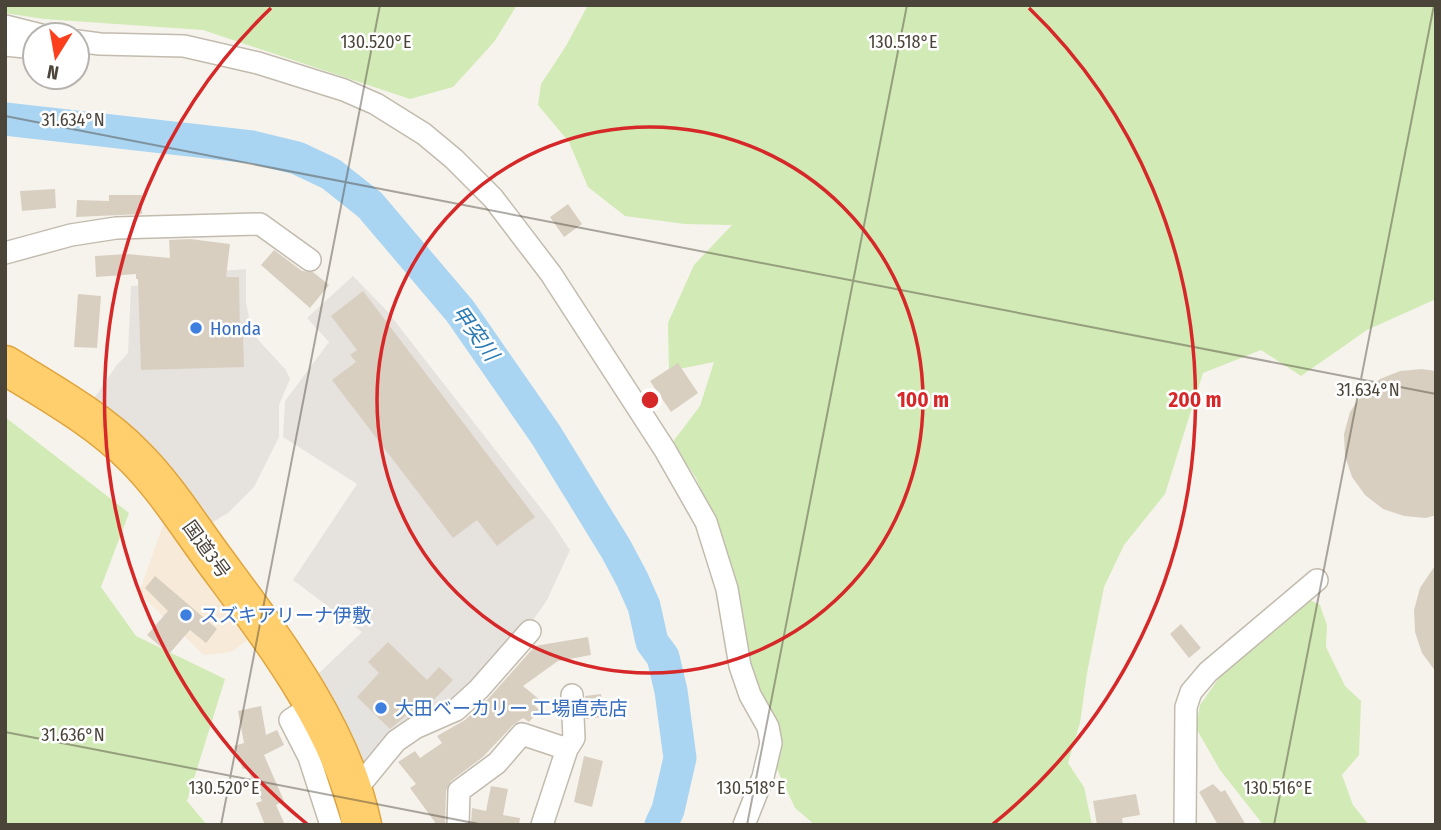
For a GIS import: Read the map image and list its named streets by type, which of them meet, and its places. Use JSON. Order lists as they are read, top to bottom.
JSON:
{
  "streets": {
    "highway": ["国道3号"]
  },
  "water": ["甲突川"],
  "places": ["Honda", "スズキアリーナ伊敷", "大田ベーカリー 工場直売店"],
  "north": "bottom",
  "coordinates": [
    "130.520°E",
    "130.518°E",
    "31.634°N",
    "31.636°N",
    "130.516°E"
  ],
  "rings": ["100 m", "200 m"]
}
